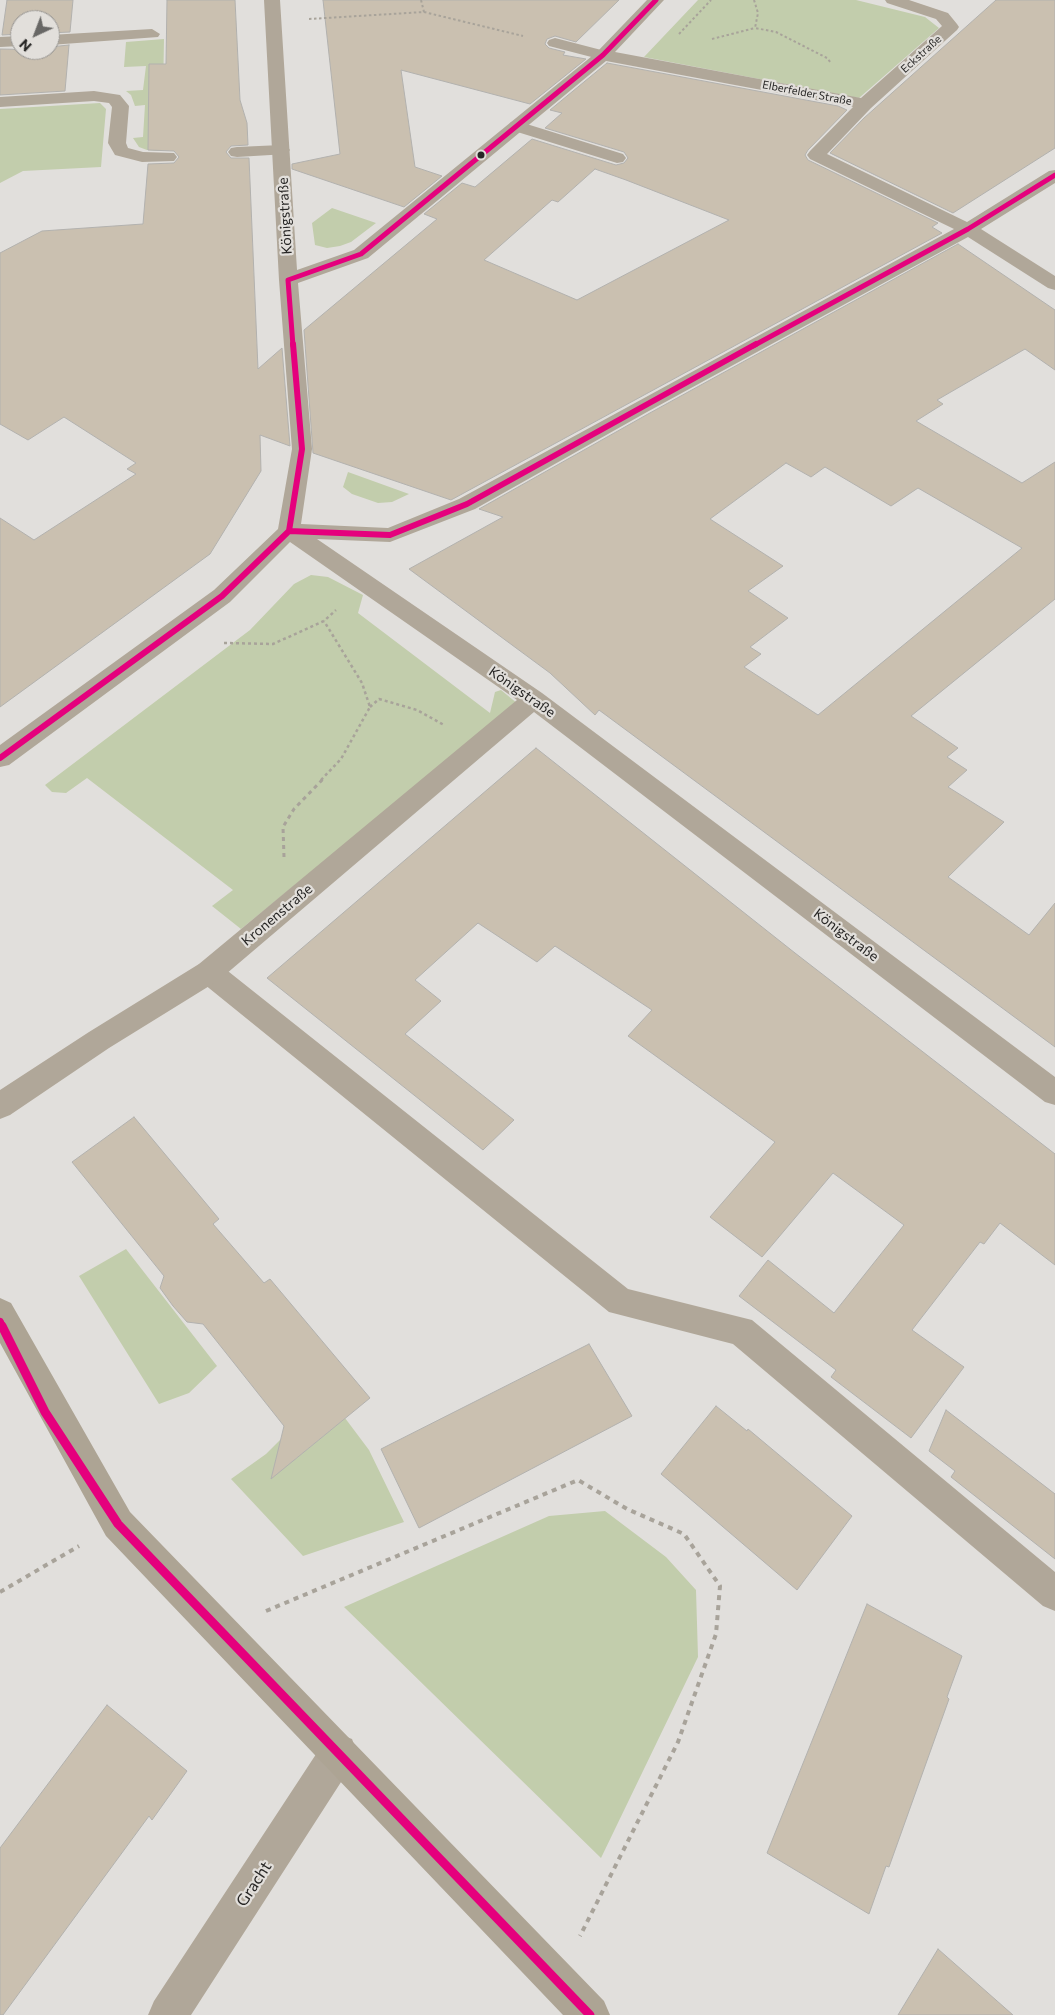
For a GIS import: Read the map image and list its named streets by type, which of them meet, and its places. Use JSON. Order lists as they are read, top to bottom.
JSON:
{
  "streets": {
    "street": [
      "Eckstraße",
      "Elberfelder Straße",
      "Königstraße",
      "Kronenstraße",
      "Gracht"
    ]
  },
  "crossings": [
    ["Eckstraße", "Elberfelder Straße"],
    ["Königstraße", "Kronenstraße"]
  ],
  "north": "bottom left"
}
